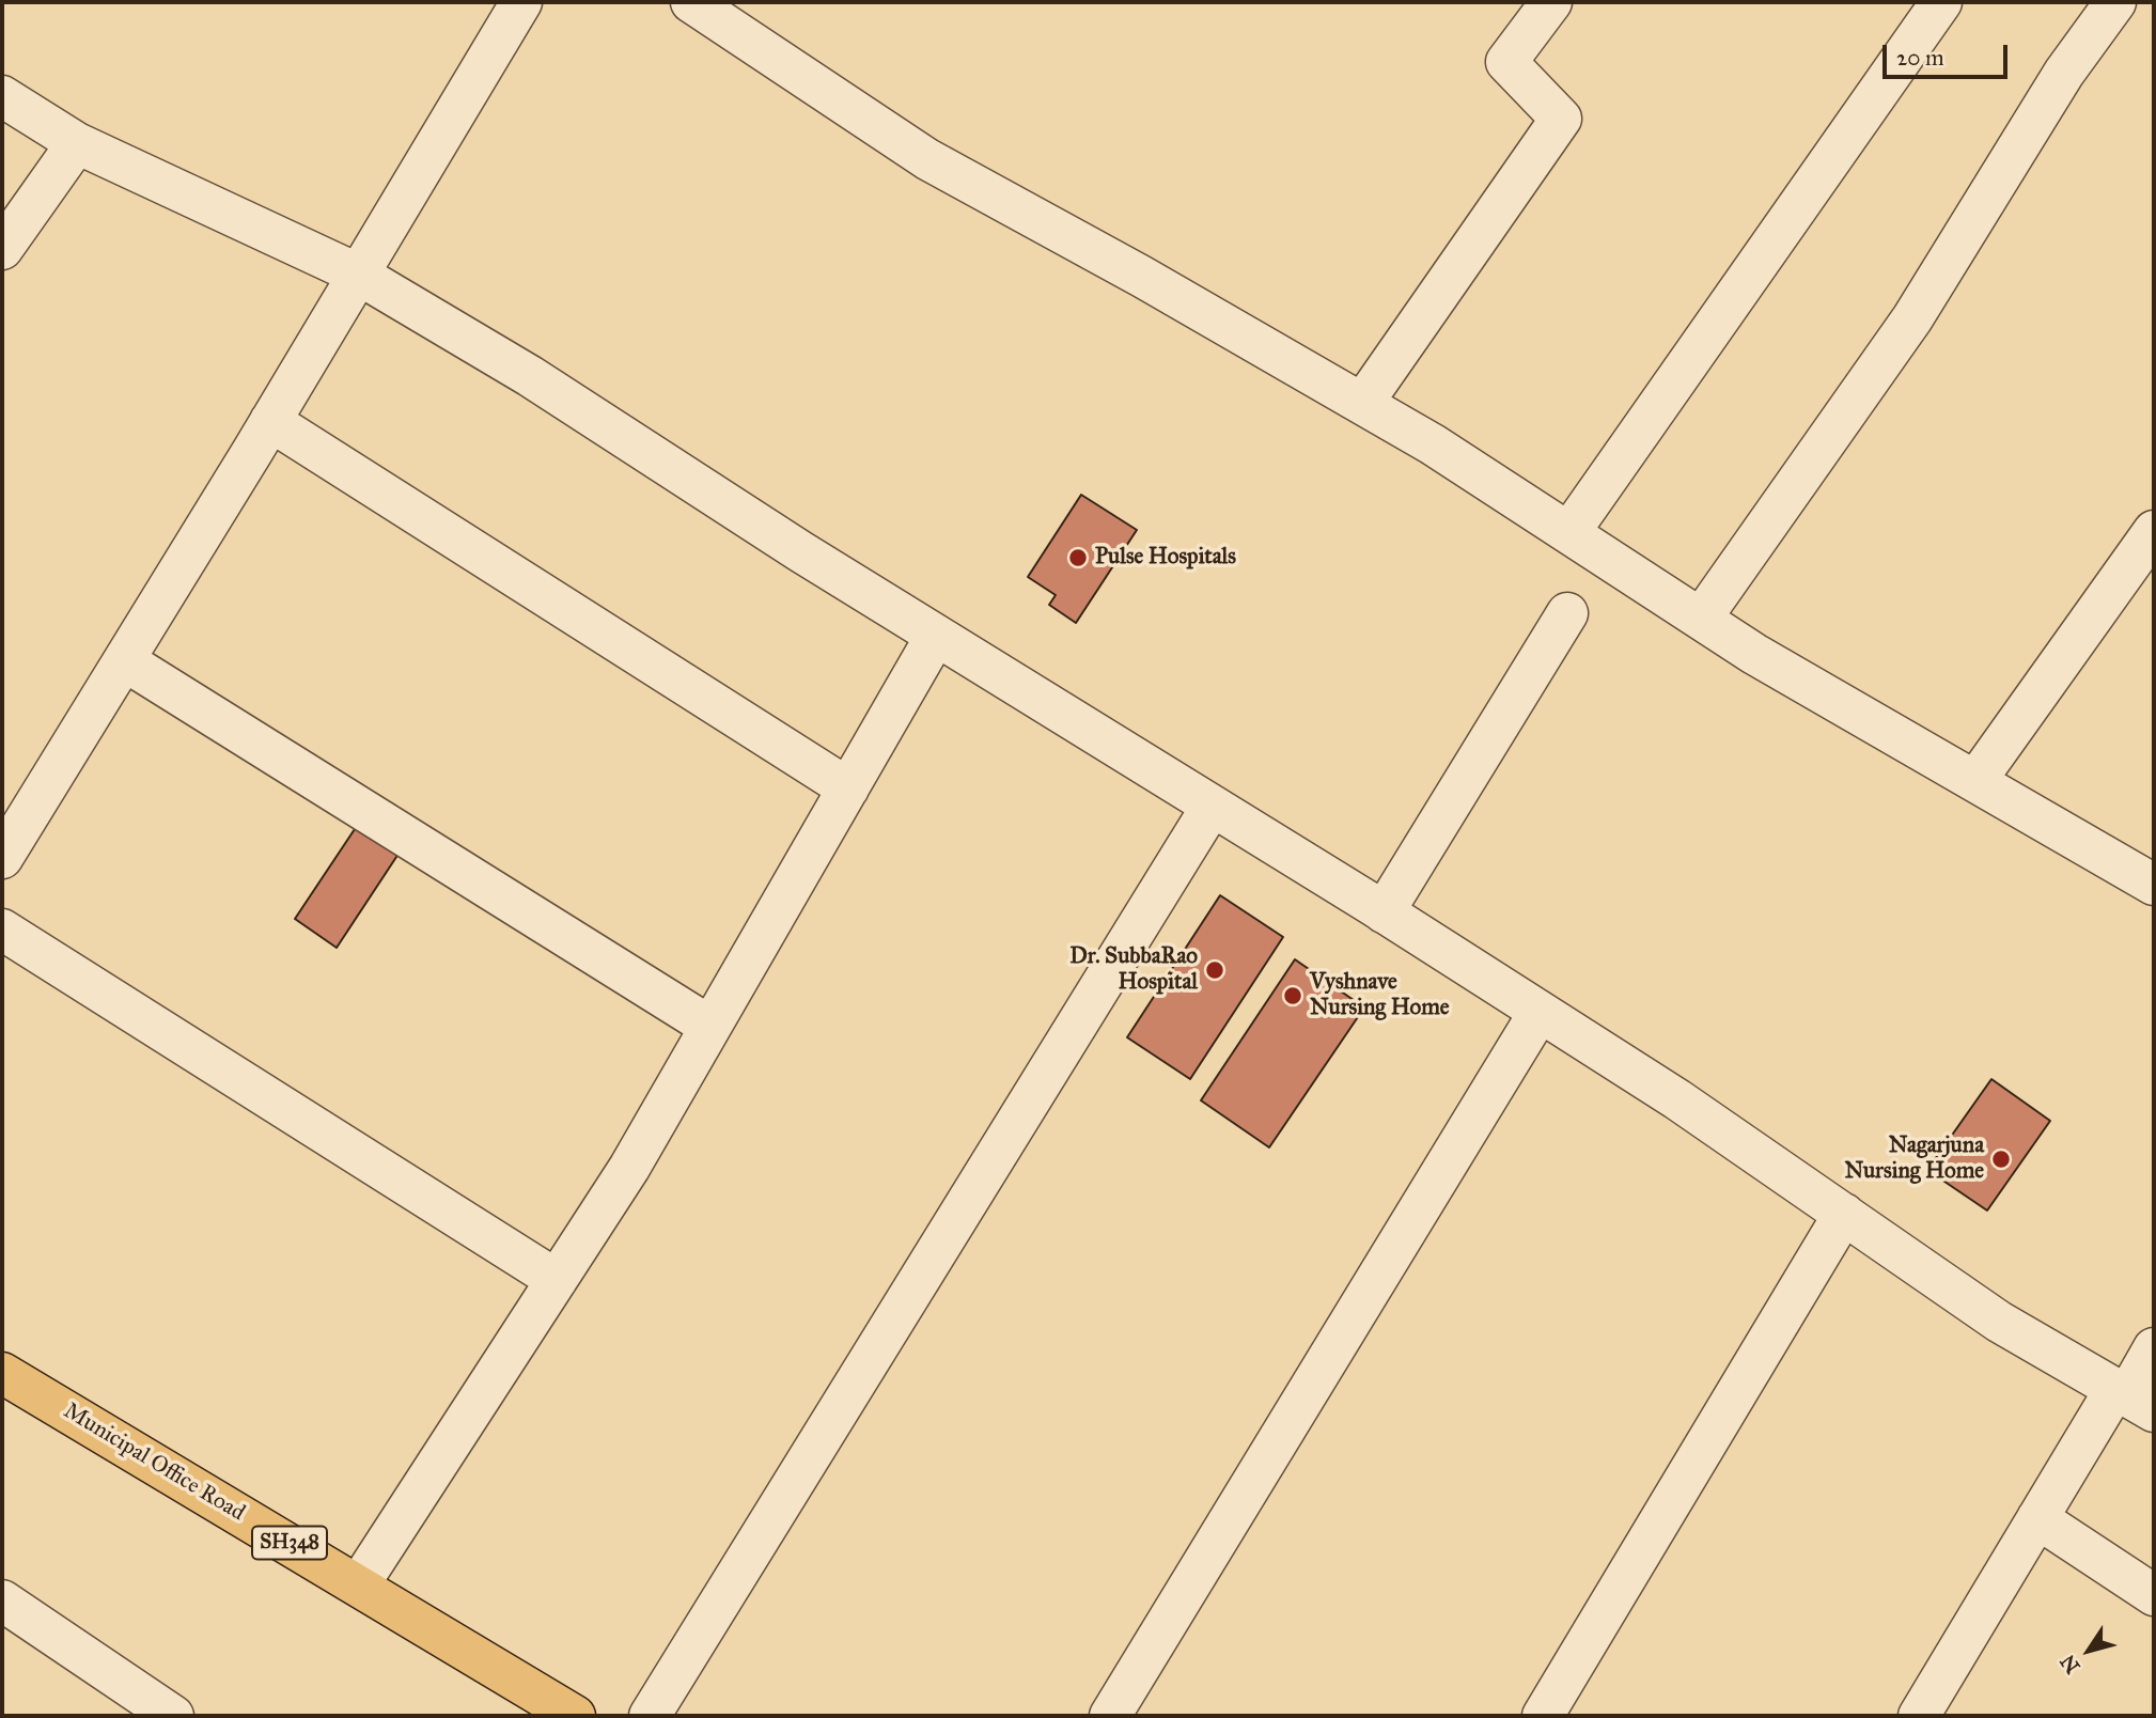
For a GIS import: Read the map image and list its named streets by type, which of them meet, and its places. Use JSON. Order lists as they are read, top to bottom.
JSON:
{
  "streets": {
    "main road": ["Municipal Office Road", "SH348"]
  },
  "places": [
    "Pulse Hospitals",
    "Dr. SubbaRao Hospital",
    "Vyshnave Nursing Home",
    "Nagarjuna Nursing Home"
  ],
  "scale_bar": "20 m",
  "north": "bottom left"
}
